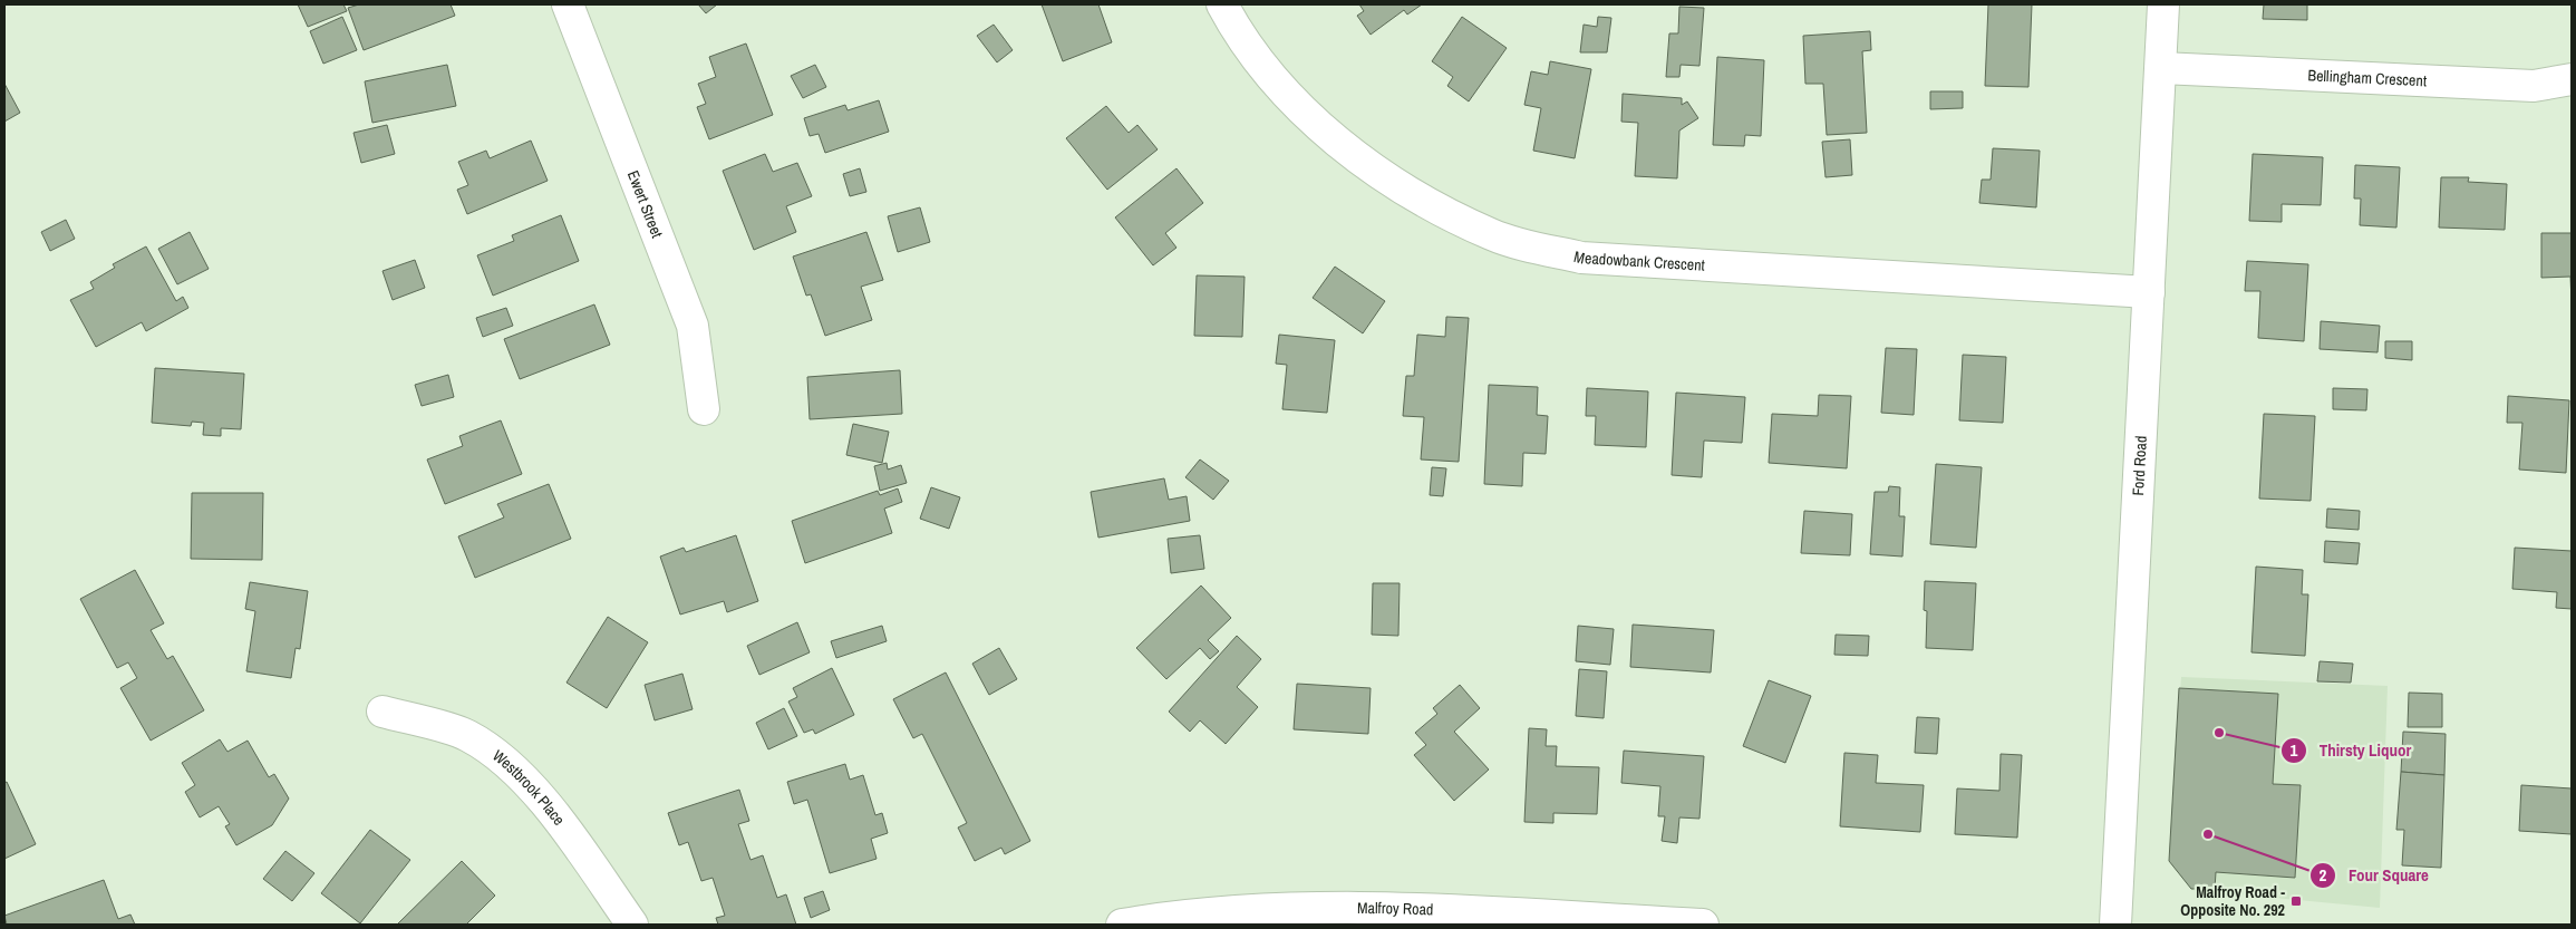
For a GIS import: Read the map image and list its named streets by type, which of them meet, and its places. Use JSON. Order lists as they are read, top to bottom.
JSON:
{
  "streets": {
    "street": [
      "Bellingham Crescent",
      "Ewert Street",
      "Meadowbank Crescent",
      "Ford Road",
      "Westbrook Place",
      "Malfroy Road"
    ]
  },
  "crossings": [
    ["Bellingham Crescent", "Ford Road"],
    ["Meadowbank Crescent", "Ford Road"]
  ],
  "places": {
    "other": ["Thirsty Liquor", "Four Square"],
    "transit": ["Malfroy Road - Opposite No. 292"]
  }
}
